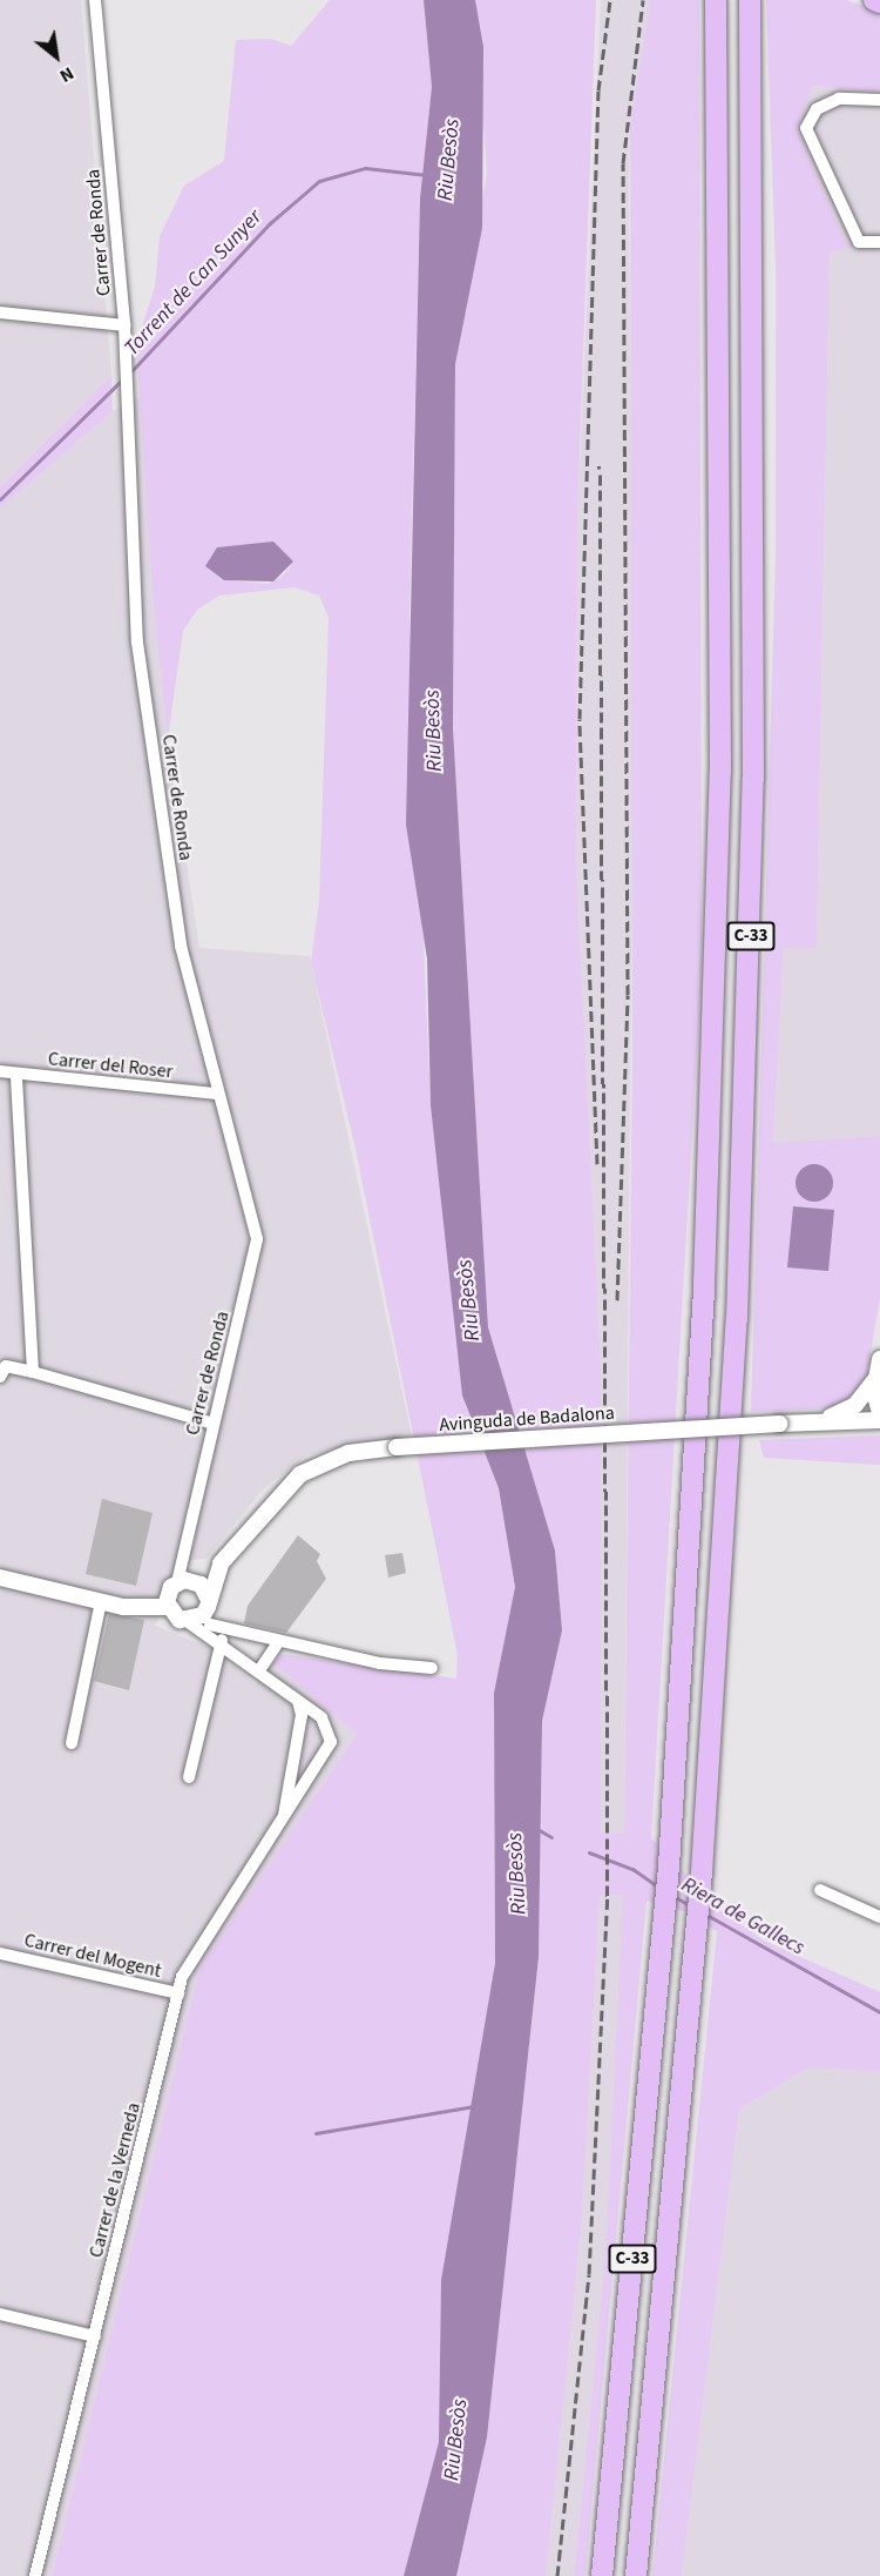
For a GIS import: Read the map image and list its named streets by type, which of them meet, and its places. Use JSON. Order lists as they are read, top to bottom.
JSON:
{
  "streets": {
    "highway": ["C-33"],
    "street": [
      "Carrer de Ronda",
      "Carrer del Roser",
      "Avinguda de Badalona",
      "Carrer del Mogent",
      "Carrer de la Verneda"
    ]
  },
  "crossings": [
    ["Carrer de Ronda", "Carrer del Roser"],
    ["Carrer de Ronda", "Avinguda de Badalona"],
    ["Carrer del Mogent", "Carrer de la Verneda"]
  ],
  "water": ["Riu Besòs", "Torrent de Can Sunyer", "Riera de Gallecs"],
  "north": "bottom right"
}
